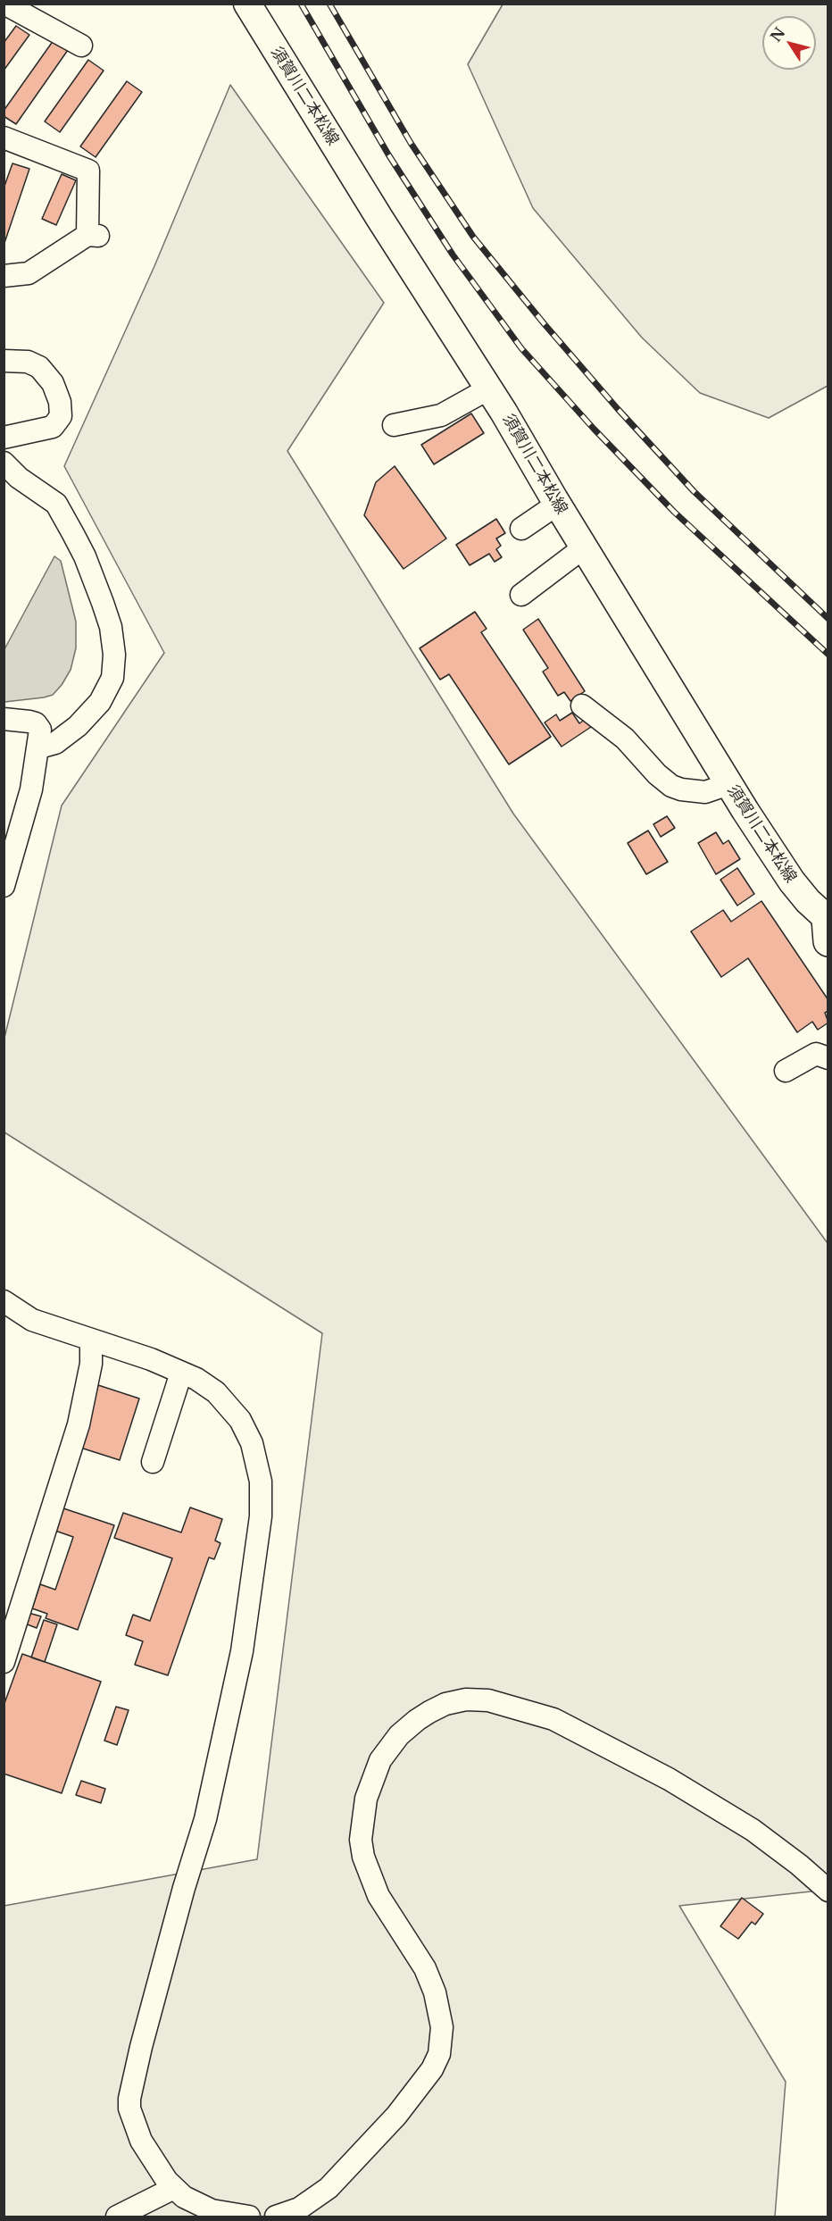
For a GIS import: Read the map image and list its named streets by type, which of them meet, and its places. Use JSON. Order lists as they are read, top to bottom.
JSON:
{
  "streets": {
    "main road": ["須賀川二本松線"]
  },
  "north": "top left"
}
